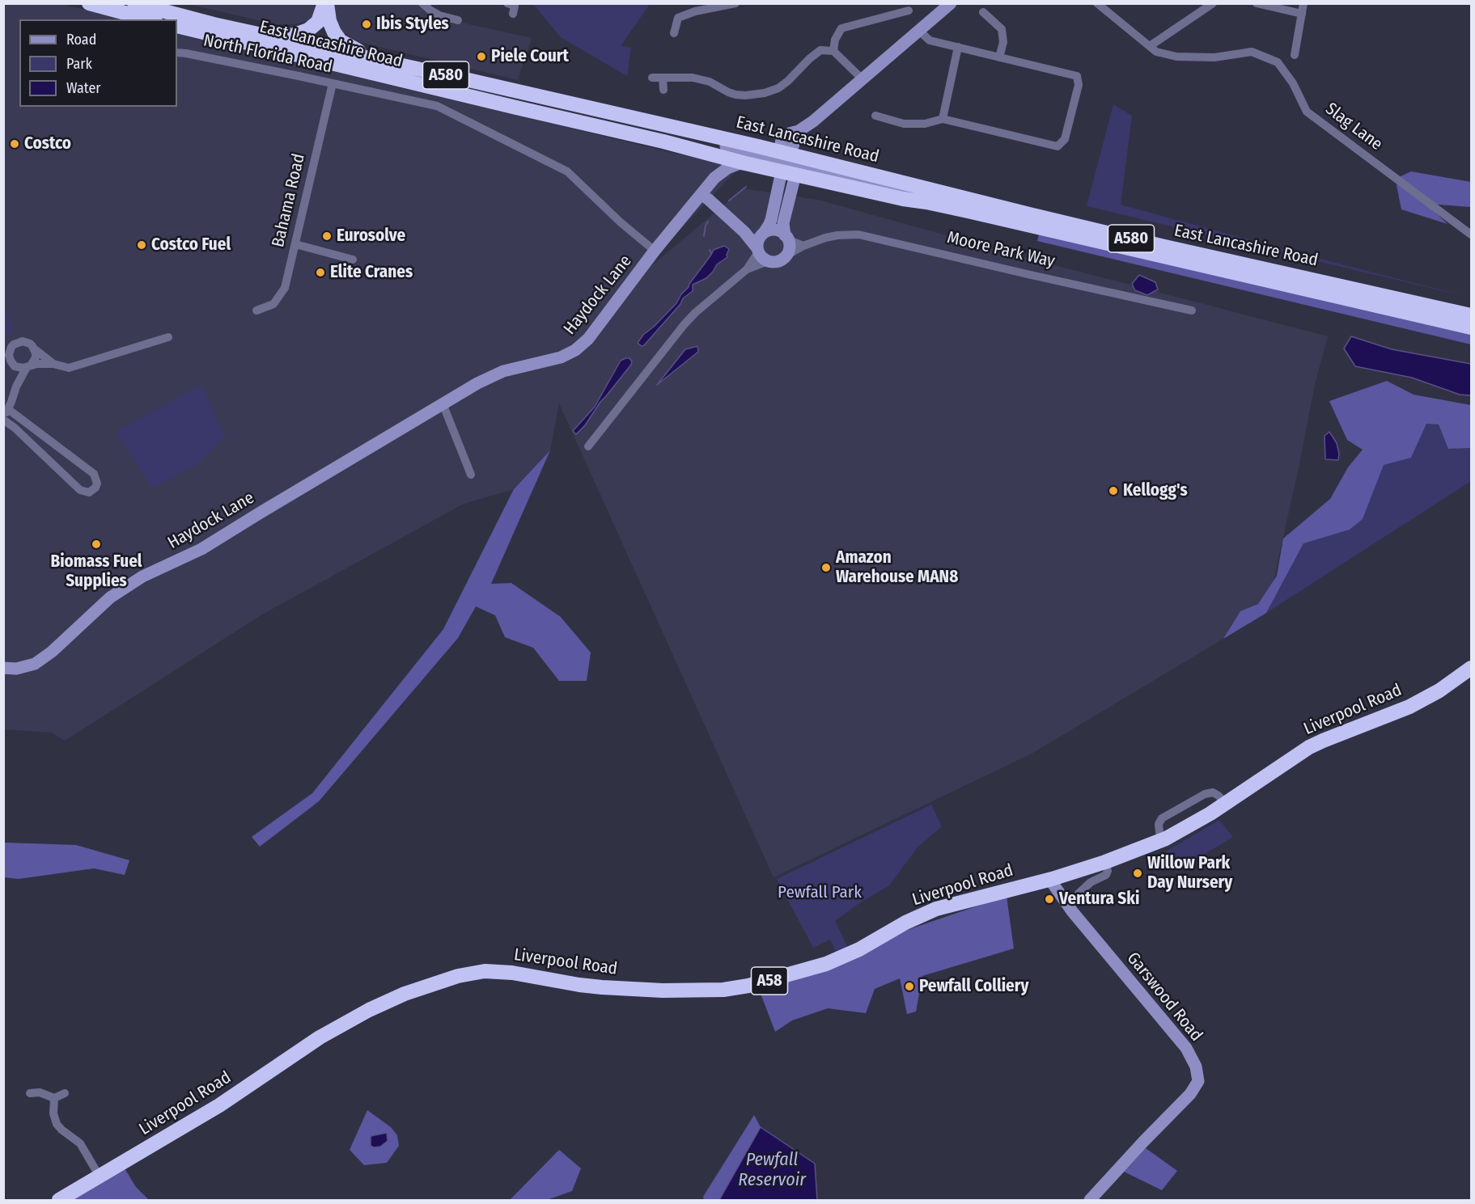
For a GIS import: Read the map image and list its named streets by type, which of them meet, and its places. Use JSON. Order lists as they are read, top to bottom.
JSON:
{
  "streets": {
    "highway": [
      "East Lancashire Road",
      "A580",
      "Liverpool Road",
      "A58"
    ],
    "street": [
      "North Florida Road",
      "Slag Lane",
      "Bahama Road",
      "Moore Park Way",
      "Haydock Lane",
      "Garswood Road"
    ]
  },
  "crossings": [
    ["East Lancashire Road", "Haydock Lane"],
    ["North Florida Road", "Bahama Road"],
    ["North Florida Road", "Haydock Lane"],
    ["Liverpool Road", "Garswood Road"]
  ],
  "water": ["Pewfall Reservoir"],
  "parks": ["Pewfall Park"],
  "places": [
    "Ibis Styles",
    "Piele Court",
    "Costco",
    "Eurosolve",
    "Costco Fuel",
    "Elite Cranes",
    "Kellogg's",
    "Biomass Fuel Supplies",
    "Amazon Warehouse MAN8",
    "Willow Park Day Nursery",
    "Ventura Ski",
    "Pewfall Colliery"
  ],
  "legend": ["Road", "Park", "Water"]
}
